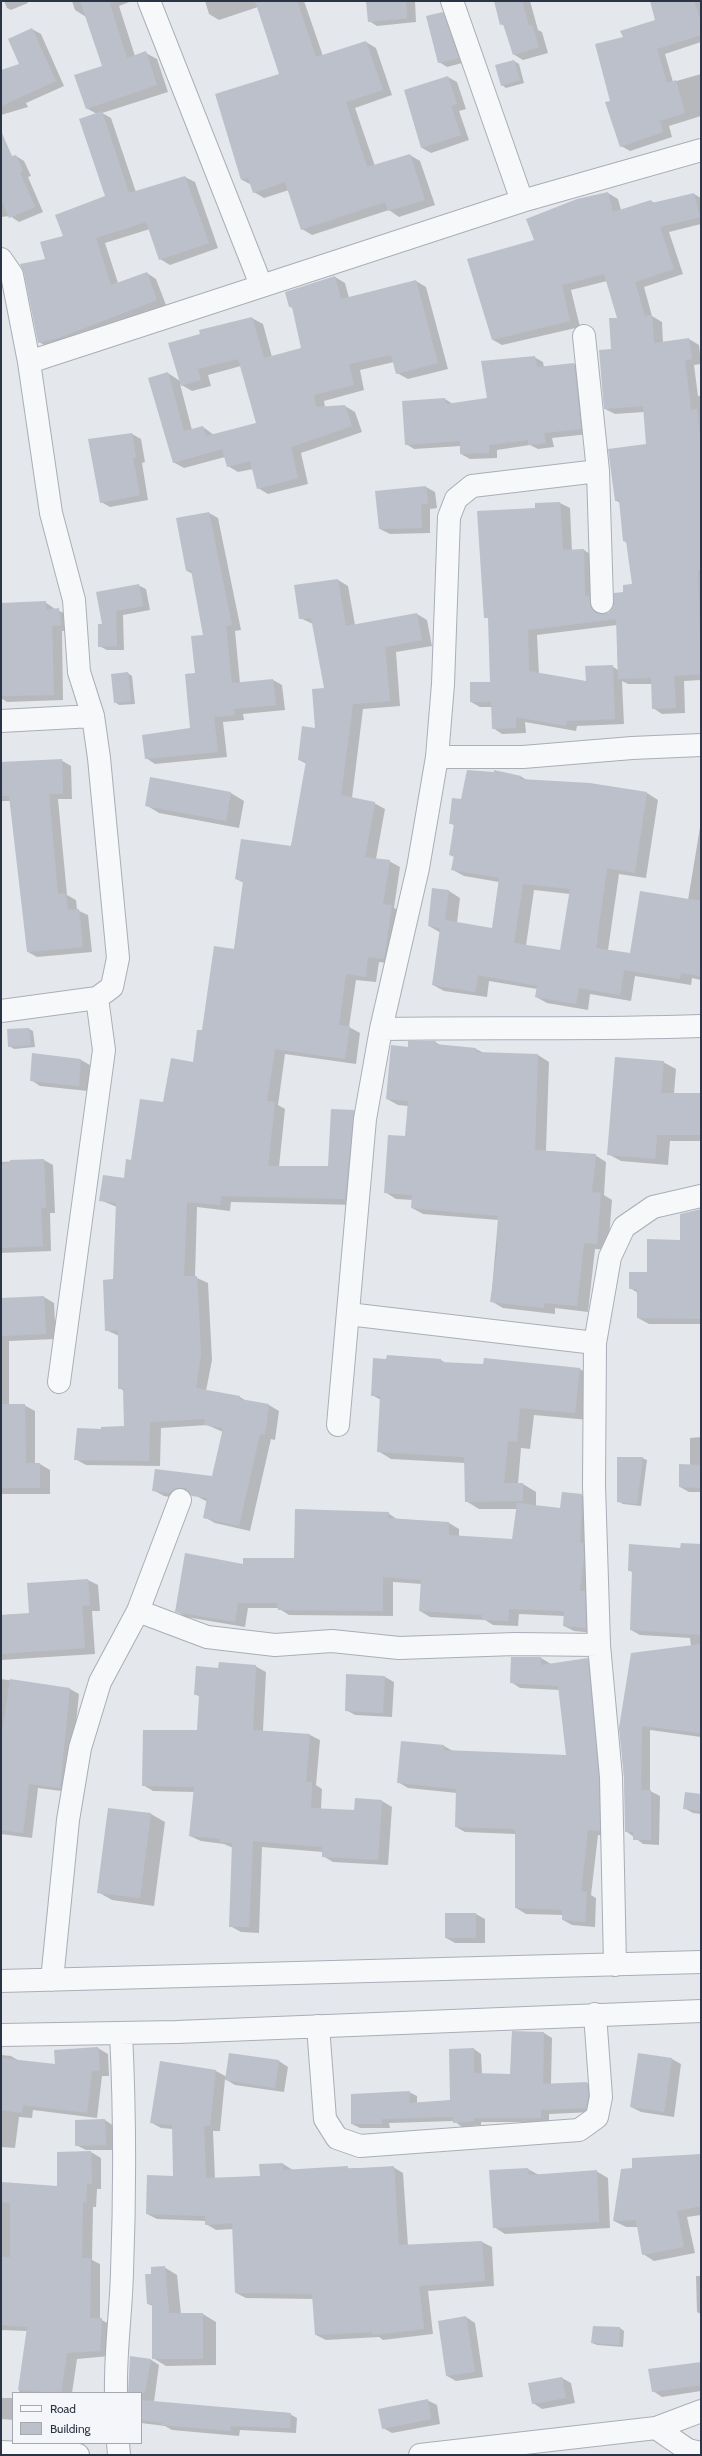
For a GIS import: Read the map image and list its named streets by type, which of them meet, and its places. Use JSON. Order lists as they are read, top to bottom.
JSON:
{
  "legend": ["Road", "Building"]
}
